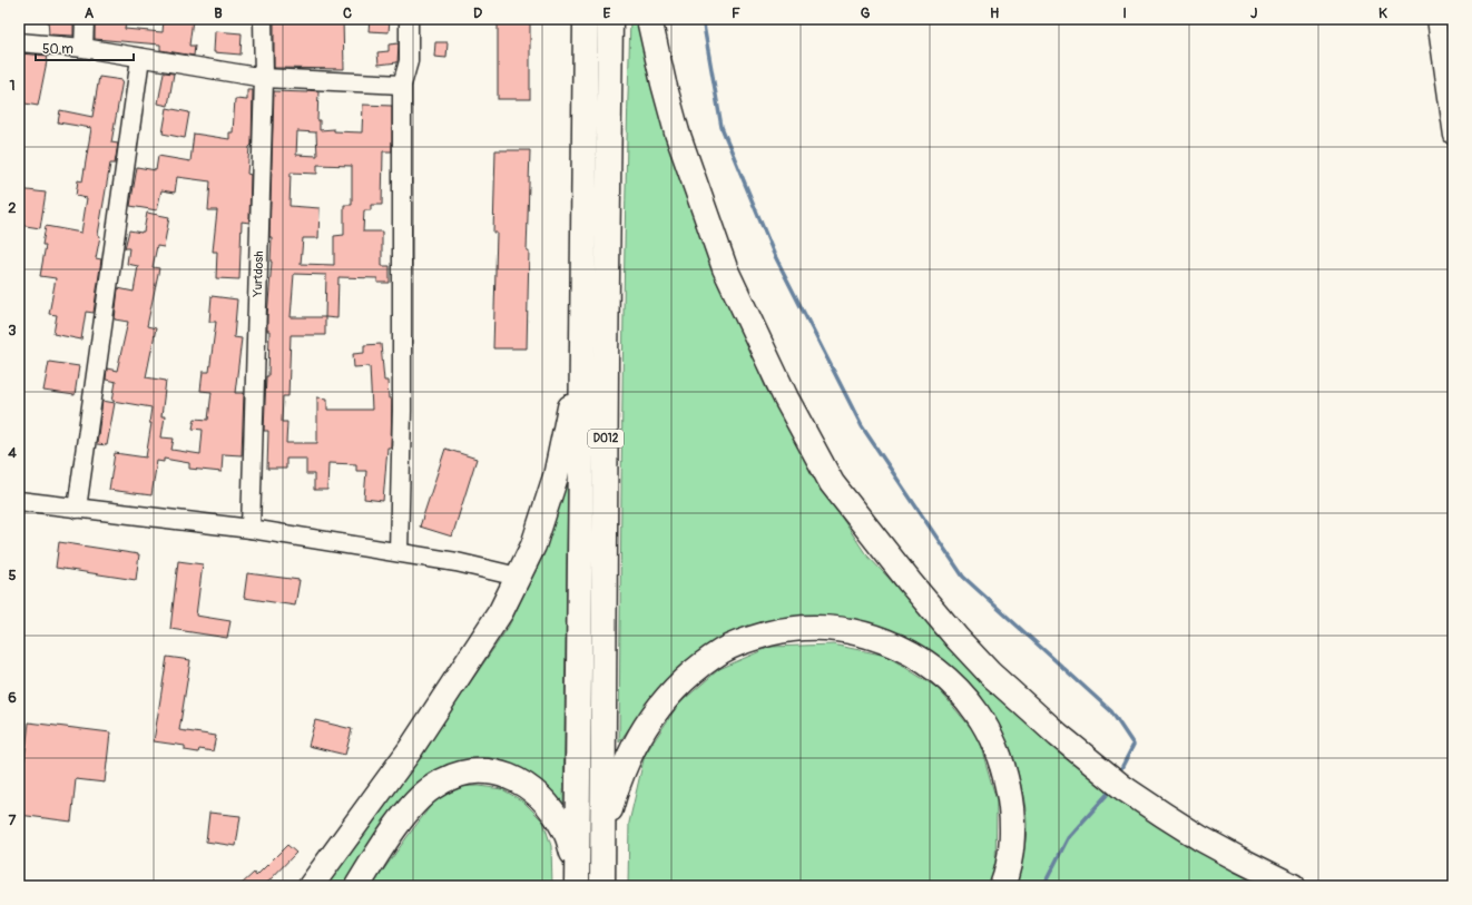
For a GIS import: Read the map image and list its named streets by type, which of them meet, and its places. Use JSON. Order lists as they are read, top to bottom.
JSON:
{
  "streets": {
    "highway": ["D012"],
    "street": ["Yurtdosh"]
  },
  "scale_bar": "50 m",
  "grid": {
    "columns": [
      "A",
      "B",
      "C",
      "D",
      "E",
      "F",
      "G",
      "H",
      "I",
      "J",
      "K"
    ],
    "rows": [
      "1",
      "2",
      "3",
      "4",
      "5",
      "6",
      "7"
    ]
  }
}
